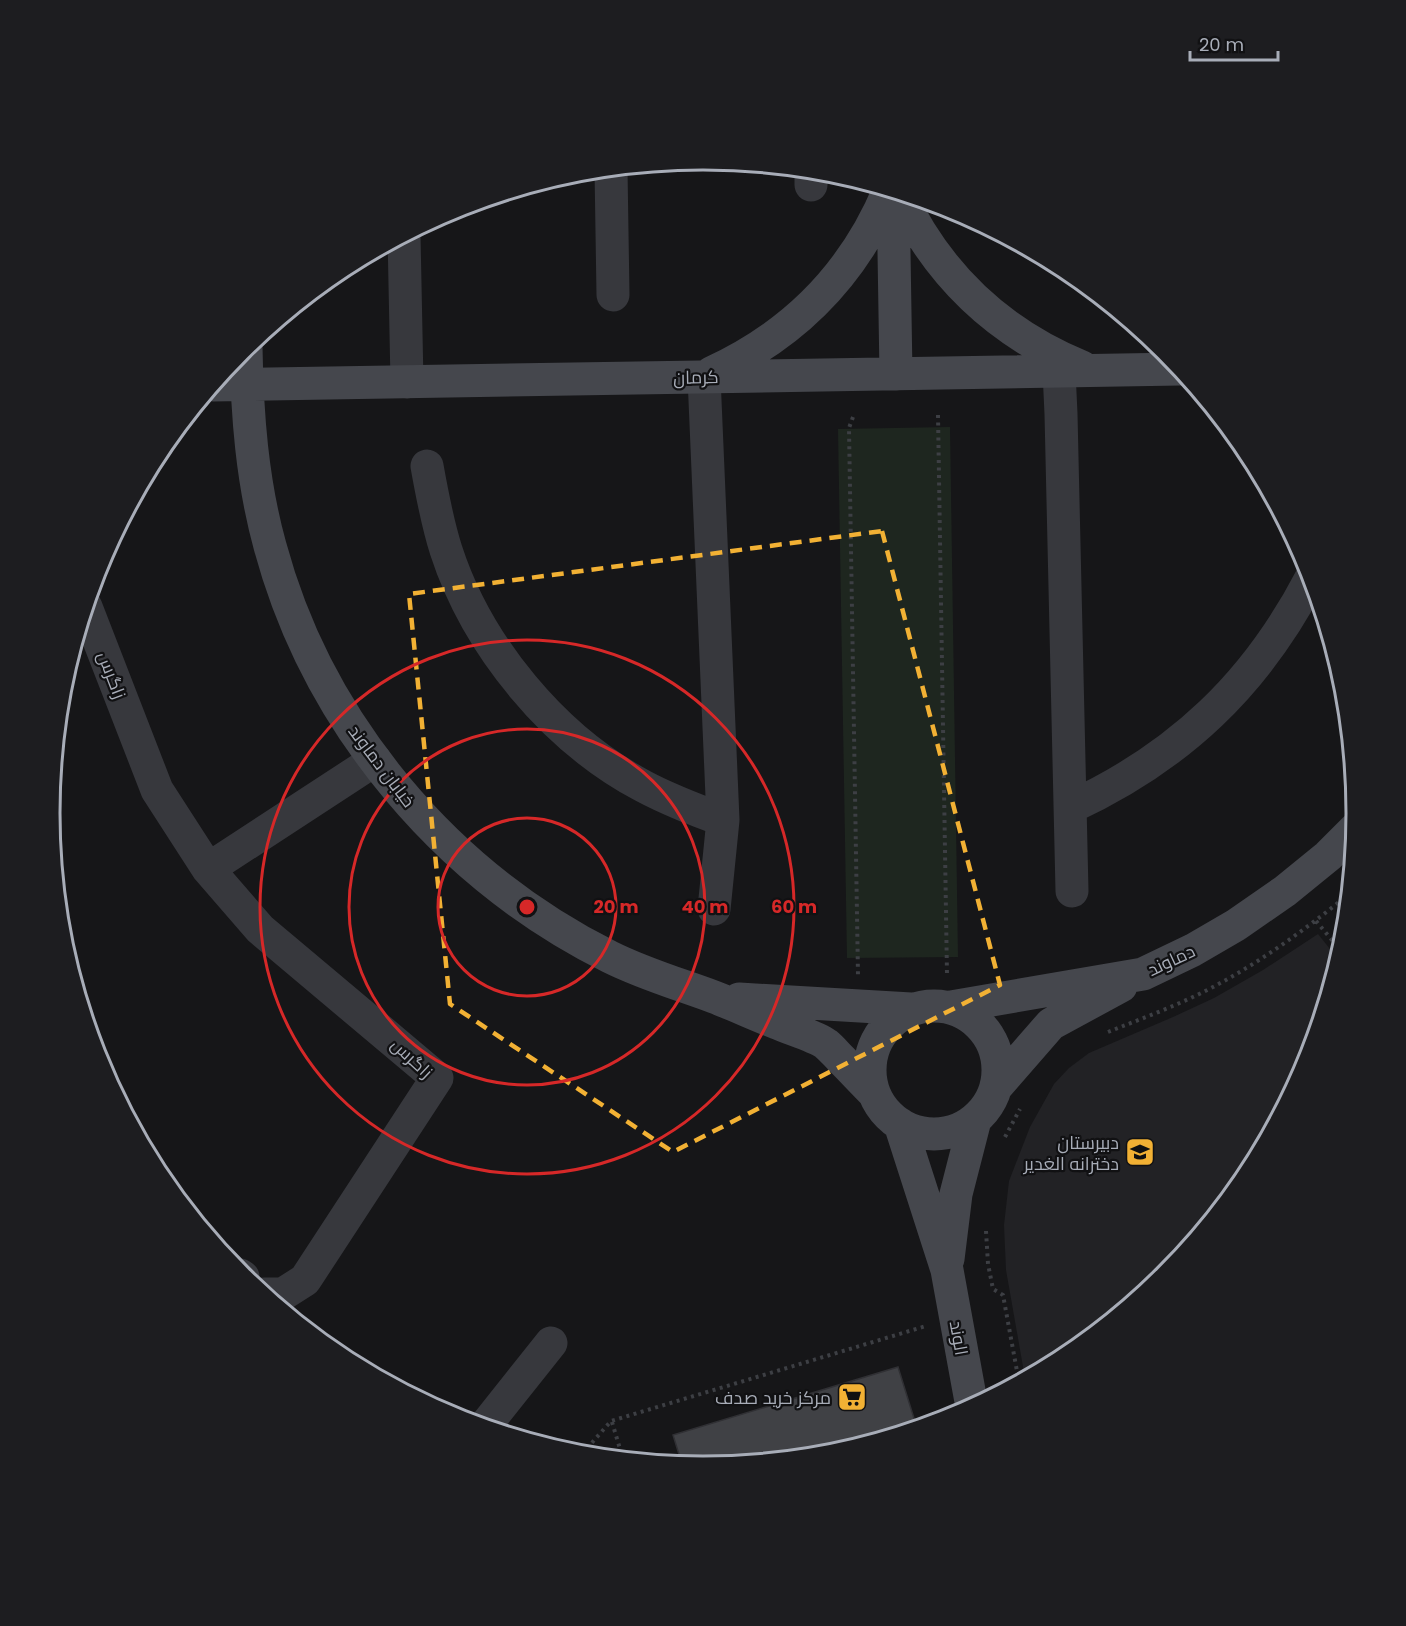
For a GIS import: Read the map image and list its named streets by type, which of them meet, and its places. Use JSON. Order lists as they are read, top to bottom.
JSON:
{
  "streets": {
    "street": [
      "کرمان",
      "زاگرس",
      "خیابان دماوند",
      "دماوند",
      "الوند"
    ]
  },
  "crossings": [
    ["کرمان", "خیابان دماوند"]
  ],
  "places": {
    "school or university": ["دبیرستان دخترانه الغدیر"],
    "supermarket": ["مرکز خرید صدف"]
  },
  "scale_bar": "20 m",
  "rings": ["20 m", "40 m", "60 m"]
}
